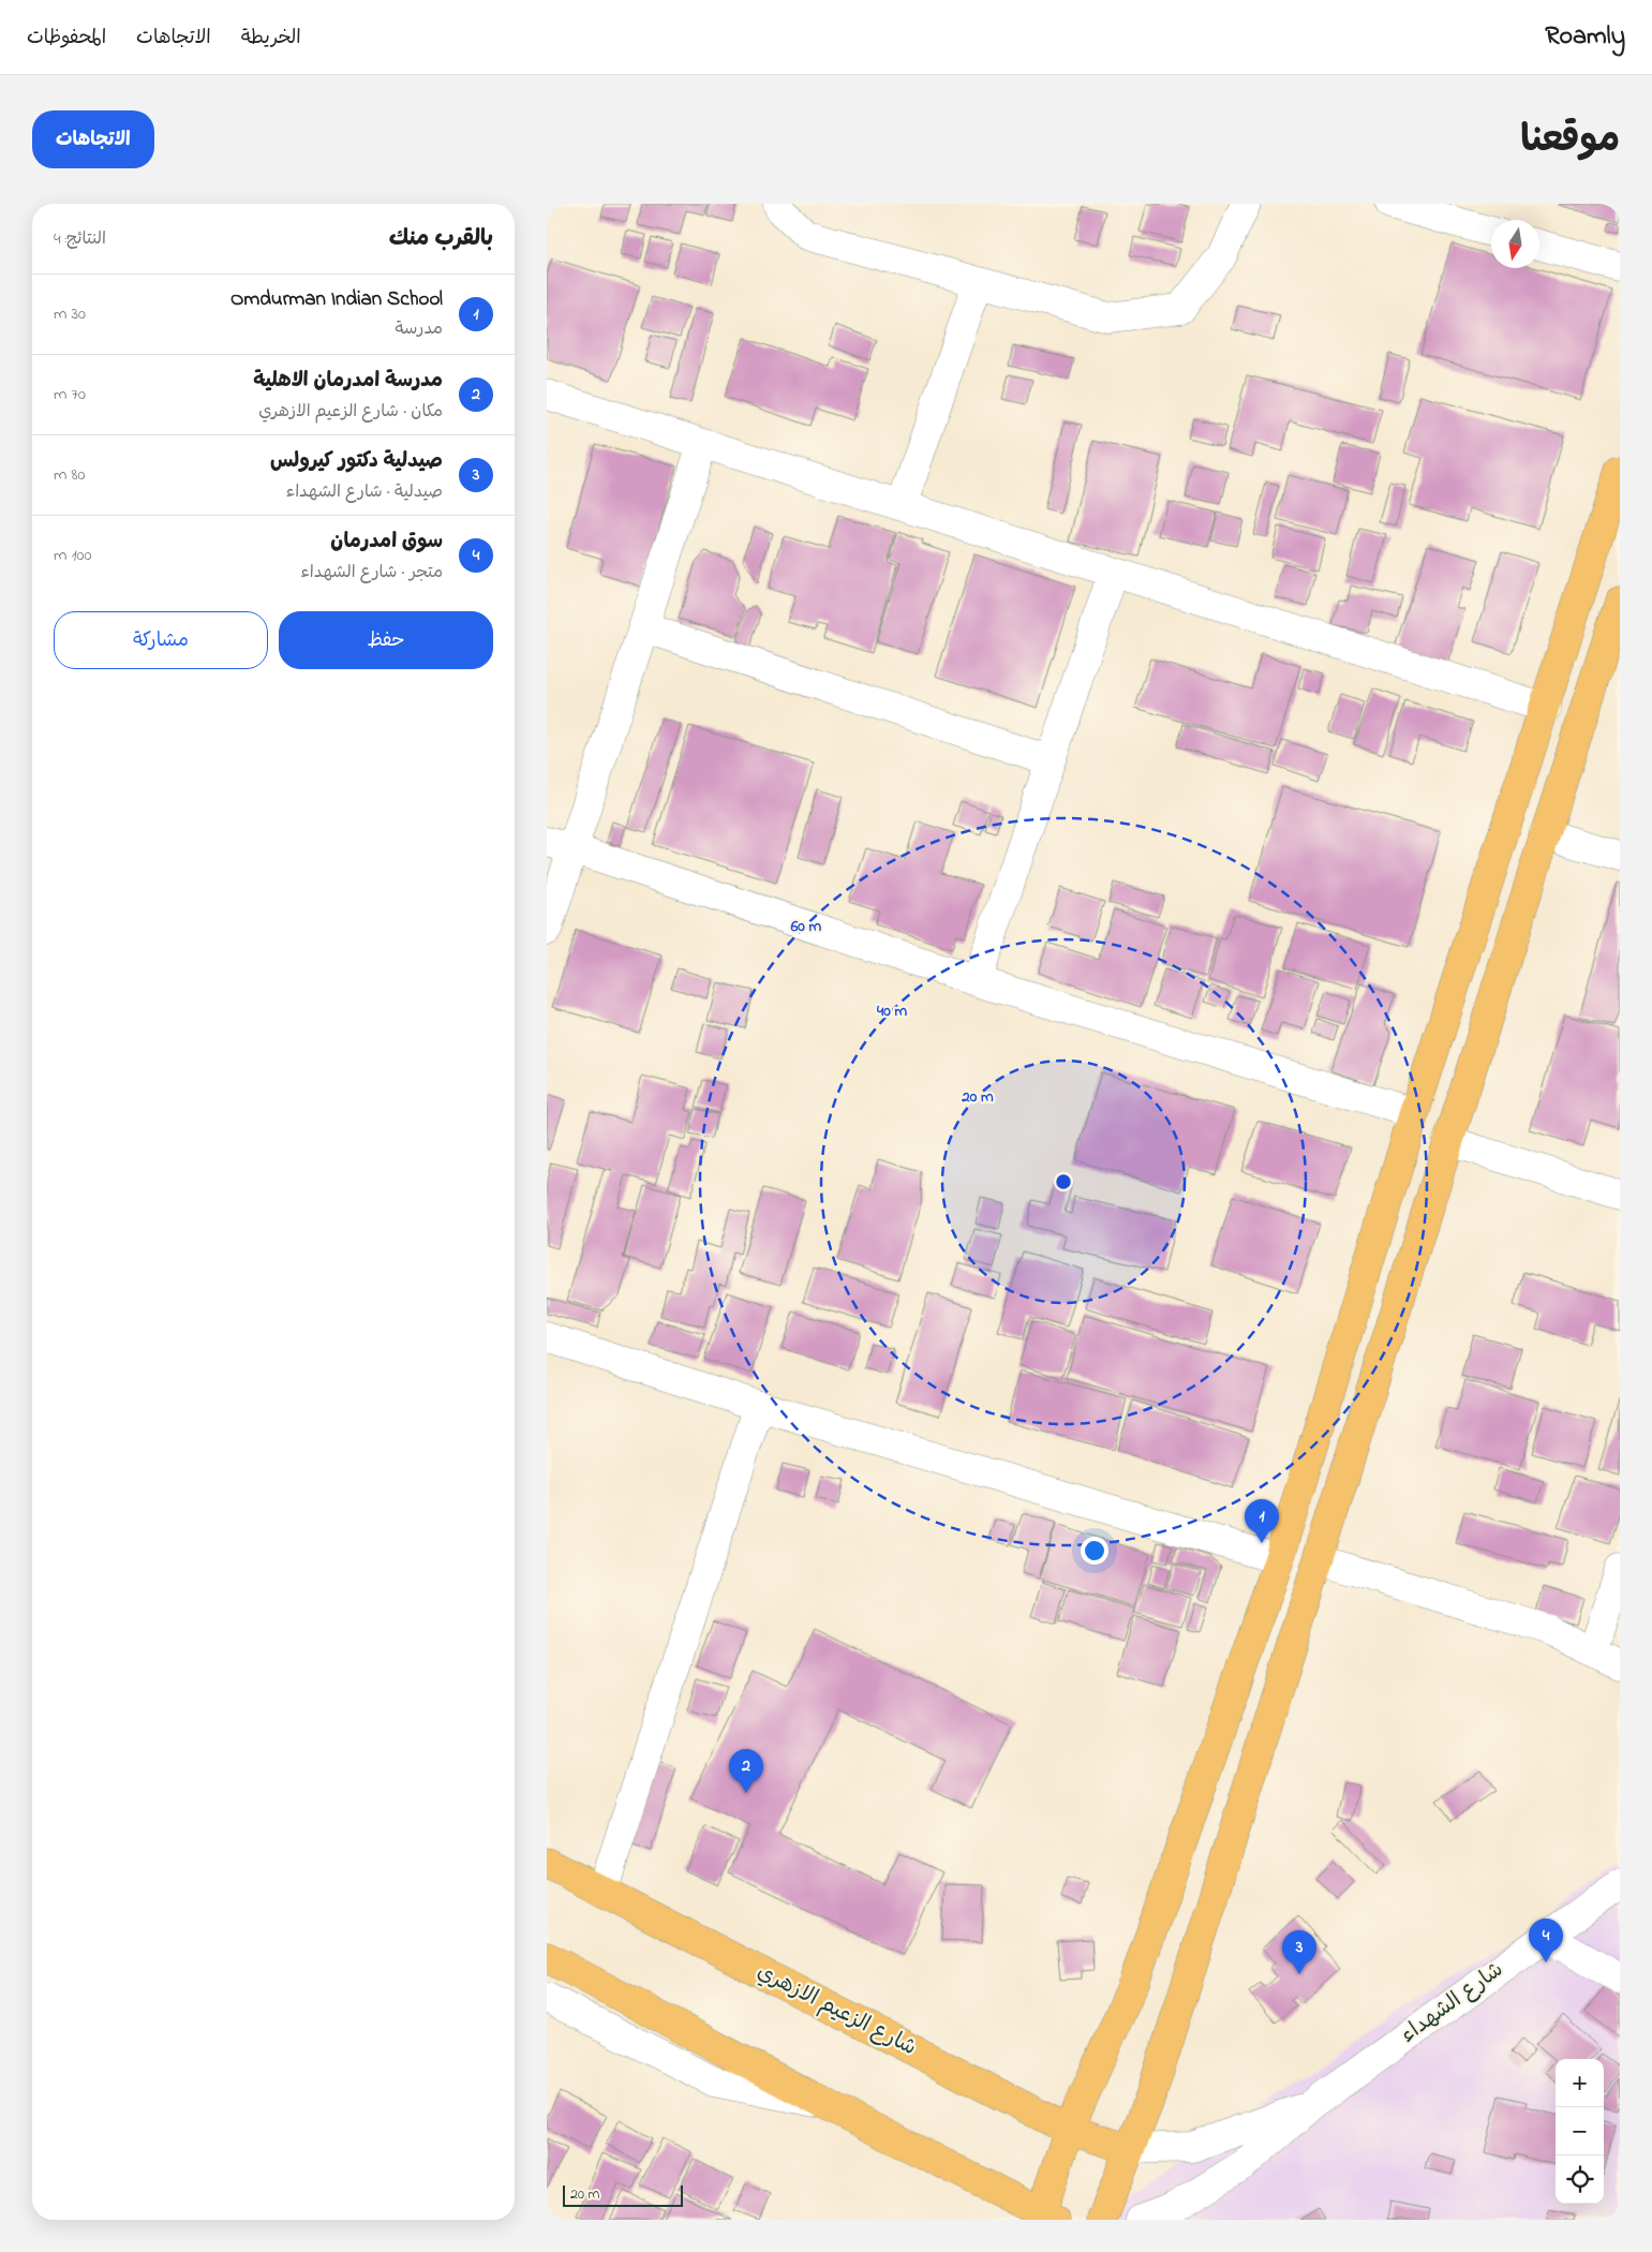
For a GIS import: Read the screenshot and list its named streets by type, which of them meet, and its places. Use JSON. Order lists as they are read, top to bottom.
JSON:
{
  "streets": {
    "main road": ["شارع الزعيم الازهري"],
    "street": ["شارع الشهداء"]
  },
  "crossings": [
    ["شارع الشهداء", "شارع الزعيم الازهري"]
  ],
  "scale_bar": "20 m",
  "north": "bottom",
  "page": {
    "header": "Roamly",
    "nav": ["الخريطة", "الاتجاهات", "المحفوظات"],
    "title": "موقعنا",
    "buttons": [
      "الاتجاهات",
      ["حفظ", "مشاركة"]
    ],
    "heading": ["بالقرب منك", "النتائج: 4"],
    "list": [
      {
        "mark": "1",
        "name": "Omdurman Indian School",
        "note": "مدرسة",
        "value": "30 m"
      },
      {
        "mark": "2",
        "name": "مدرسة امدرمان الاهلية",
        "note": "مكان · شارع الزعيم الازهري",
        "value": "70 m"
      },
      {
        "mark": "3",
        "name": "صيدلية دكتور كيرولس",
        "note": "صيدلية · شارع الشهداء",
        "value": "80 m"
      },
      {
        "mark": "4",
        "name": "سوق امدرمان",
        "note": "متجر · شارع الشهداء",
        "value": "100 m"
      }
    ],
    "pins": [
      "1",
      "2",
      "4",
      "3"
    ],
    "map_buttons": ["+", "−"],
    "scale": "20 m"
  },
  "rings": ["60 m", "40 m", "20 m"]
}
